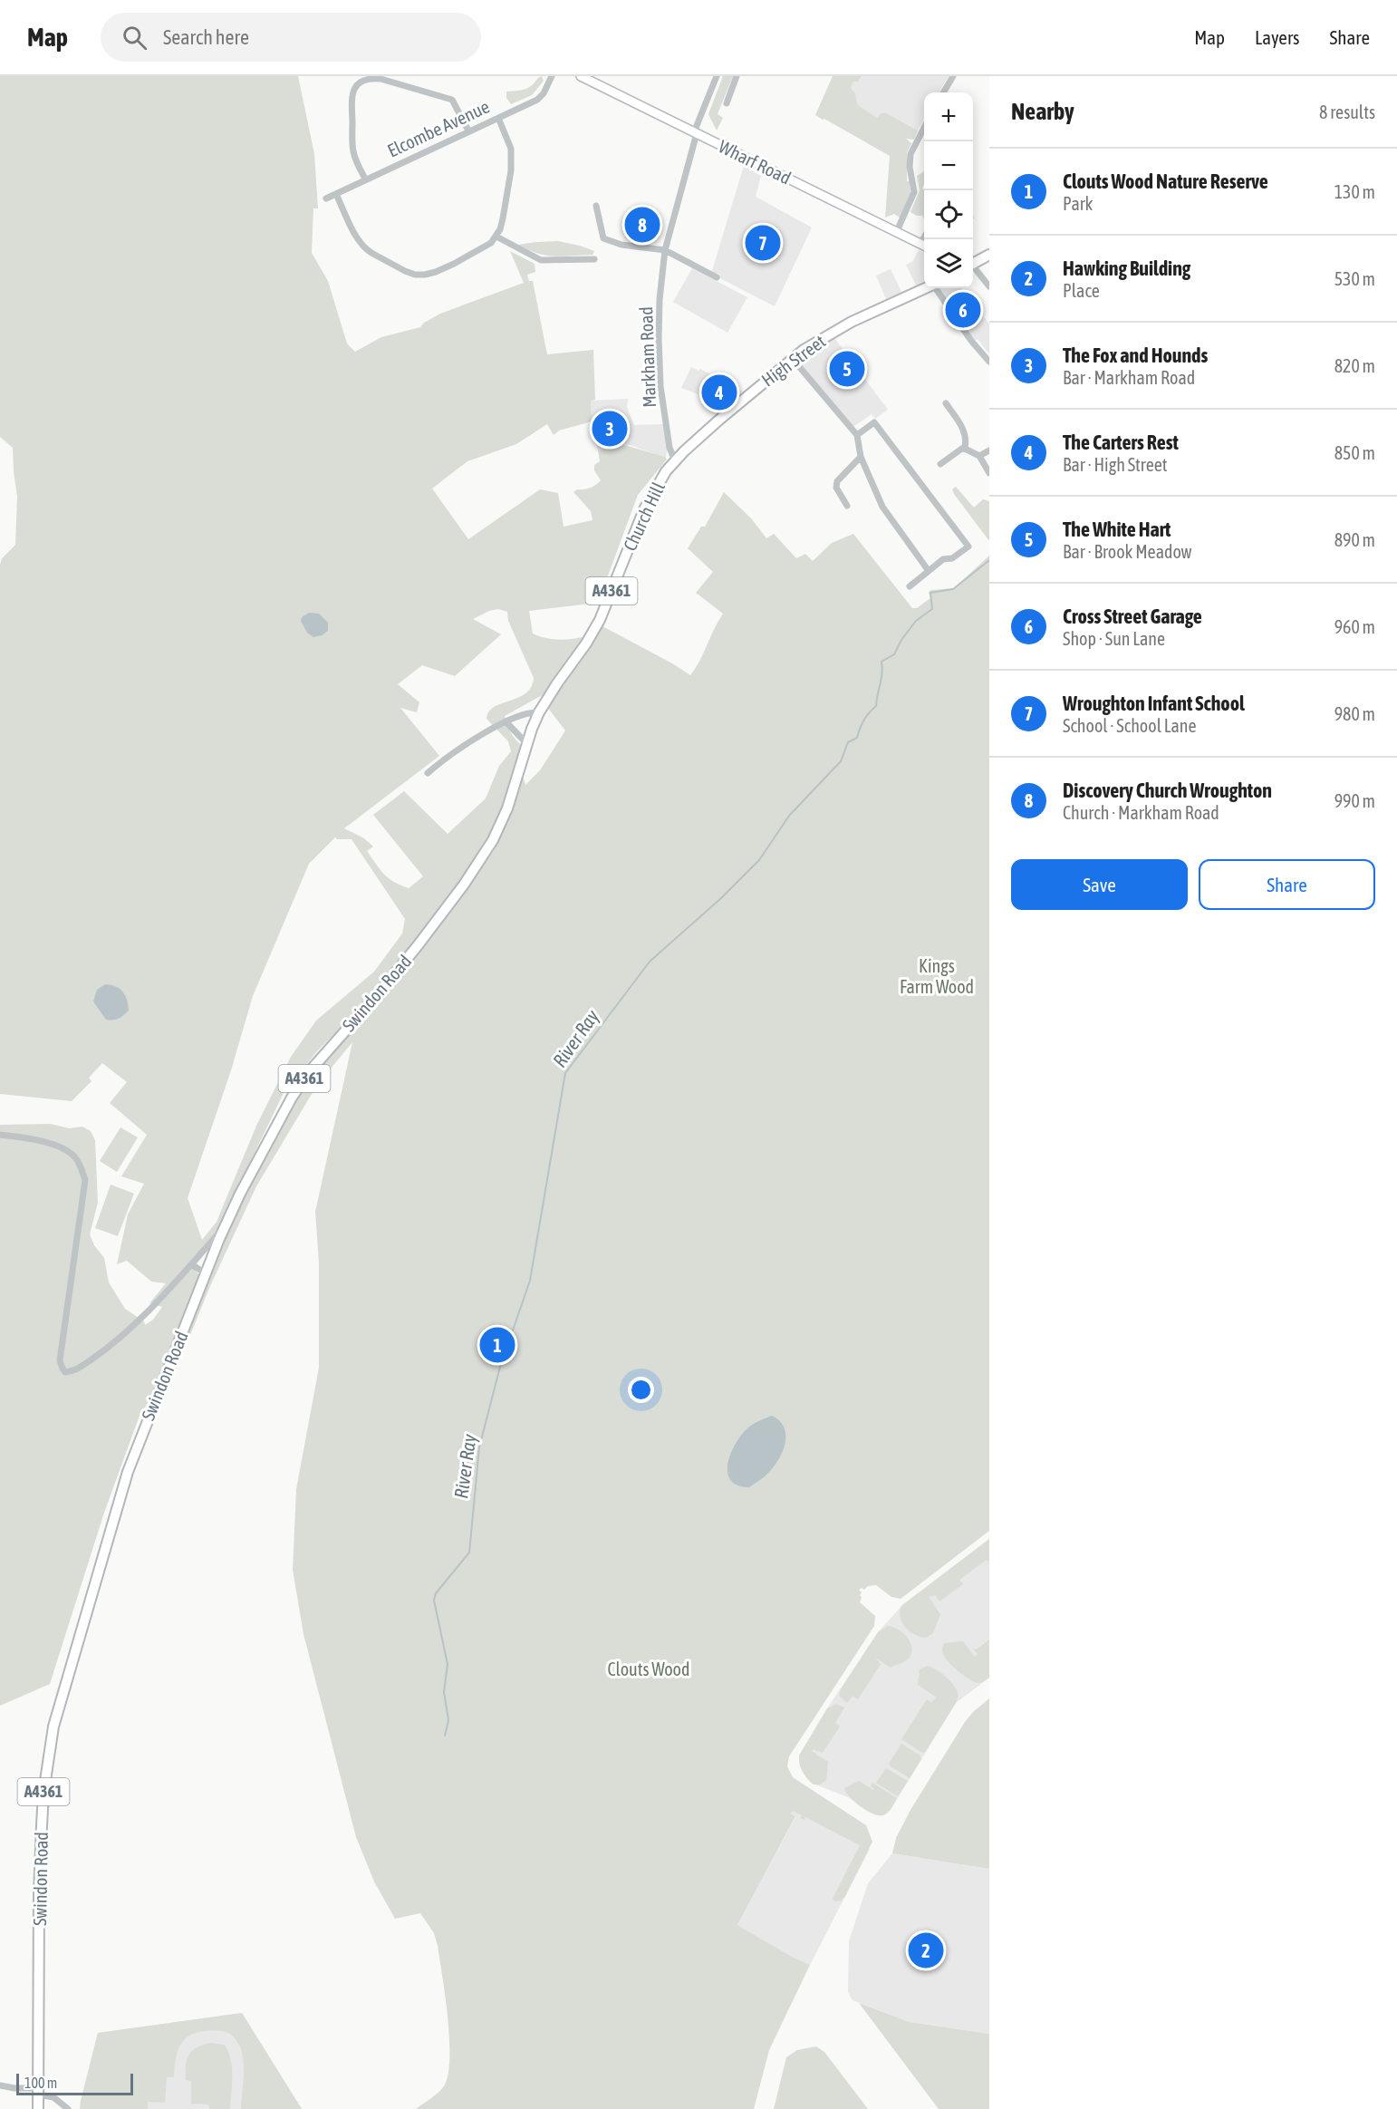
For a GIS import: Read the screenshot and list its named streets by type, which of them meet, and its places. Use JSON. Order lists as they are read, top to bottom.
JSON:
{
  "streets": {
    "main road": [
      "Wharf Road",
      "High Street",
      "Church Hill",
      "A4361",
      "Swindon Road"
    ],
    "street": ["Elcombe Avenue", "Markham Road"]
  },
  "crossings": [
    ["Wharf Road", "Markham Road"],
    ["Markham Road", "High Street"],
    ["Markham Road", "Church Hill"],
    ["High Street", "Church Hill"],
    ["Church Hill", "Swindon Road"]
  ],
  "water": ["River Ray"],
  "parks": ["Kings Farm Wood", "Clouts Wood"],
  "scale_bar": "100 m",
  "page": {
    "header": "Map",
    "search": "Search here",
    "nav": ["Map", "Layers", "Share"],
    "heading": ["Nearby", "8 results"],
    "map_buttons": ["+", "−"],
    "list": [
      {
        "mark": "1",
        "name": "Clouts Wood Nature Reserve",
        "note": "Park",
        "value": "130 m"
      },
      {
        "mark": "2",
        "name": "Hawking Building",
        "note": "Place",
        "value": "530 m"
      },
      {
        "mark": "3",
        "name": "The Fox and Hounds",
        "note": "Bar · Markham Road",
        "value": "820 m"
      },
      {
        "mark": "4",
        "name": "The Carters Rest",
        "note": "Bar · High Street",
        "value": "850 m"
      },
      {
        "mark": "5",
        "name": "The White Hart",
        "note": "Bar · Brook Meadow",
        "value": "890 m"
      },
      {
        "mark": "6",
        "name": "Cross Street Garage",
        "note": "Shop · Sun Lane",
        "value": "960 m"
      },
      {
        "mark": "7",
        "name": "Wroughton Infant School",
        "note": "School · School Lane",
        "value": "980 m"
      },
      {
        "mark": "8",
        "name": "Discovery Church Wroughton",
        "note": "Church · Markham Road",
        "value": "990 m"
      }
    ],
    "pins": [
      "8",
      "7",
      "6",
      "5",
      "4",
      "3",
      "1",
      "2"
    ],
    "buttons": ["Save", "Share"],
    "scale": "100 m"
  }
}
